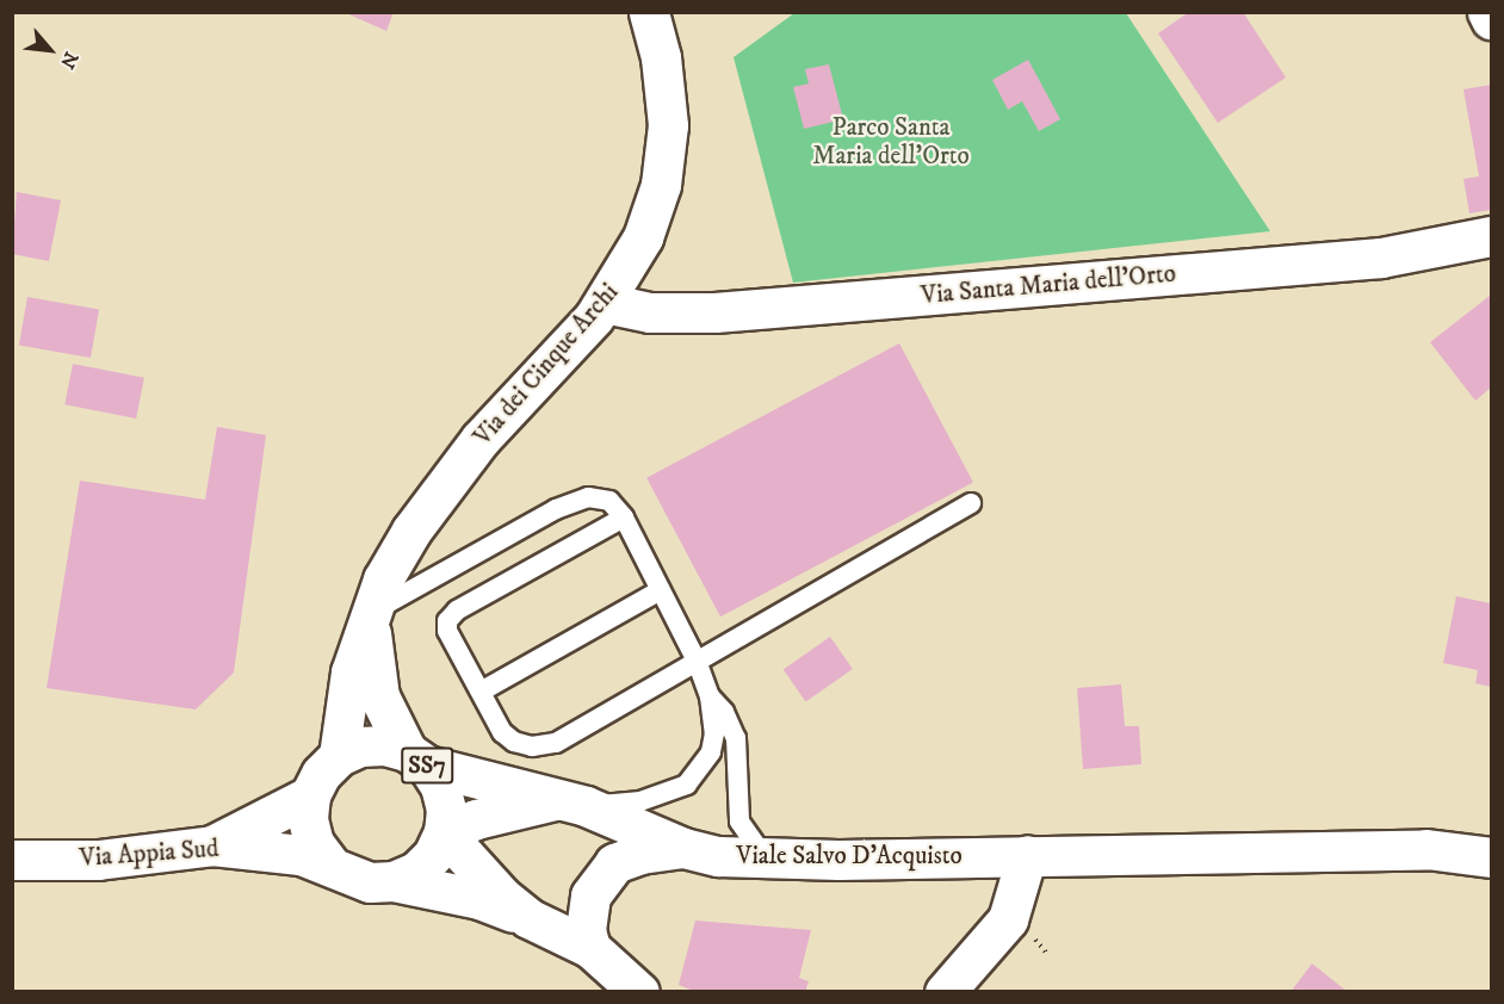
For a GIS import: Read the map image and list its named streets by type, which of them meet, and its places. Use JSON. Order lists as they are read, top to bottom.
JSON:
{
  "streets": {
    "main road": [
      "Via Santa Maria dell'Orto",
      "Via dei Cinque Archi",
      "SS7",
      "Via Appia Sud",
      "Viale Salvo D'Acquisto"
    ]
  },
  "crossings": [
    ["Via Santa Maria dell'Orto", "Via dei Cinque Archi"],
    ["Via dei Cinque Archi", "SS7"],
    ["Via dei Cinque Archi", "Via Appia Sud"],
    ["Via dei Cinque Archi", "Viale Salvo D'Acquisto"],
    ["SS7", "Via Appia Sud"],
    ["SS7", "Viale Salvo D'Acquisto"],
    ["Via Appia Sud", "Viale Salvo D'Acquisto"]
  ],
  "parks": ["Parco Santa Maria dell'Orto"],
  "north": "bottom right"
}
